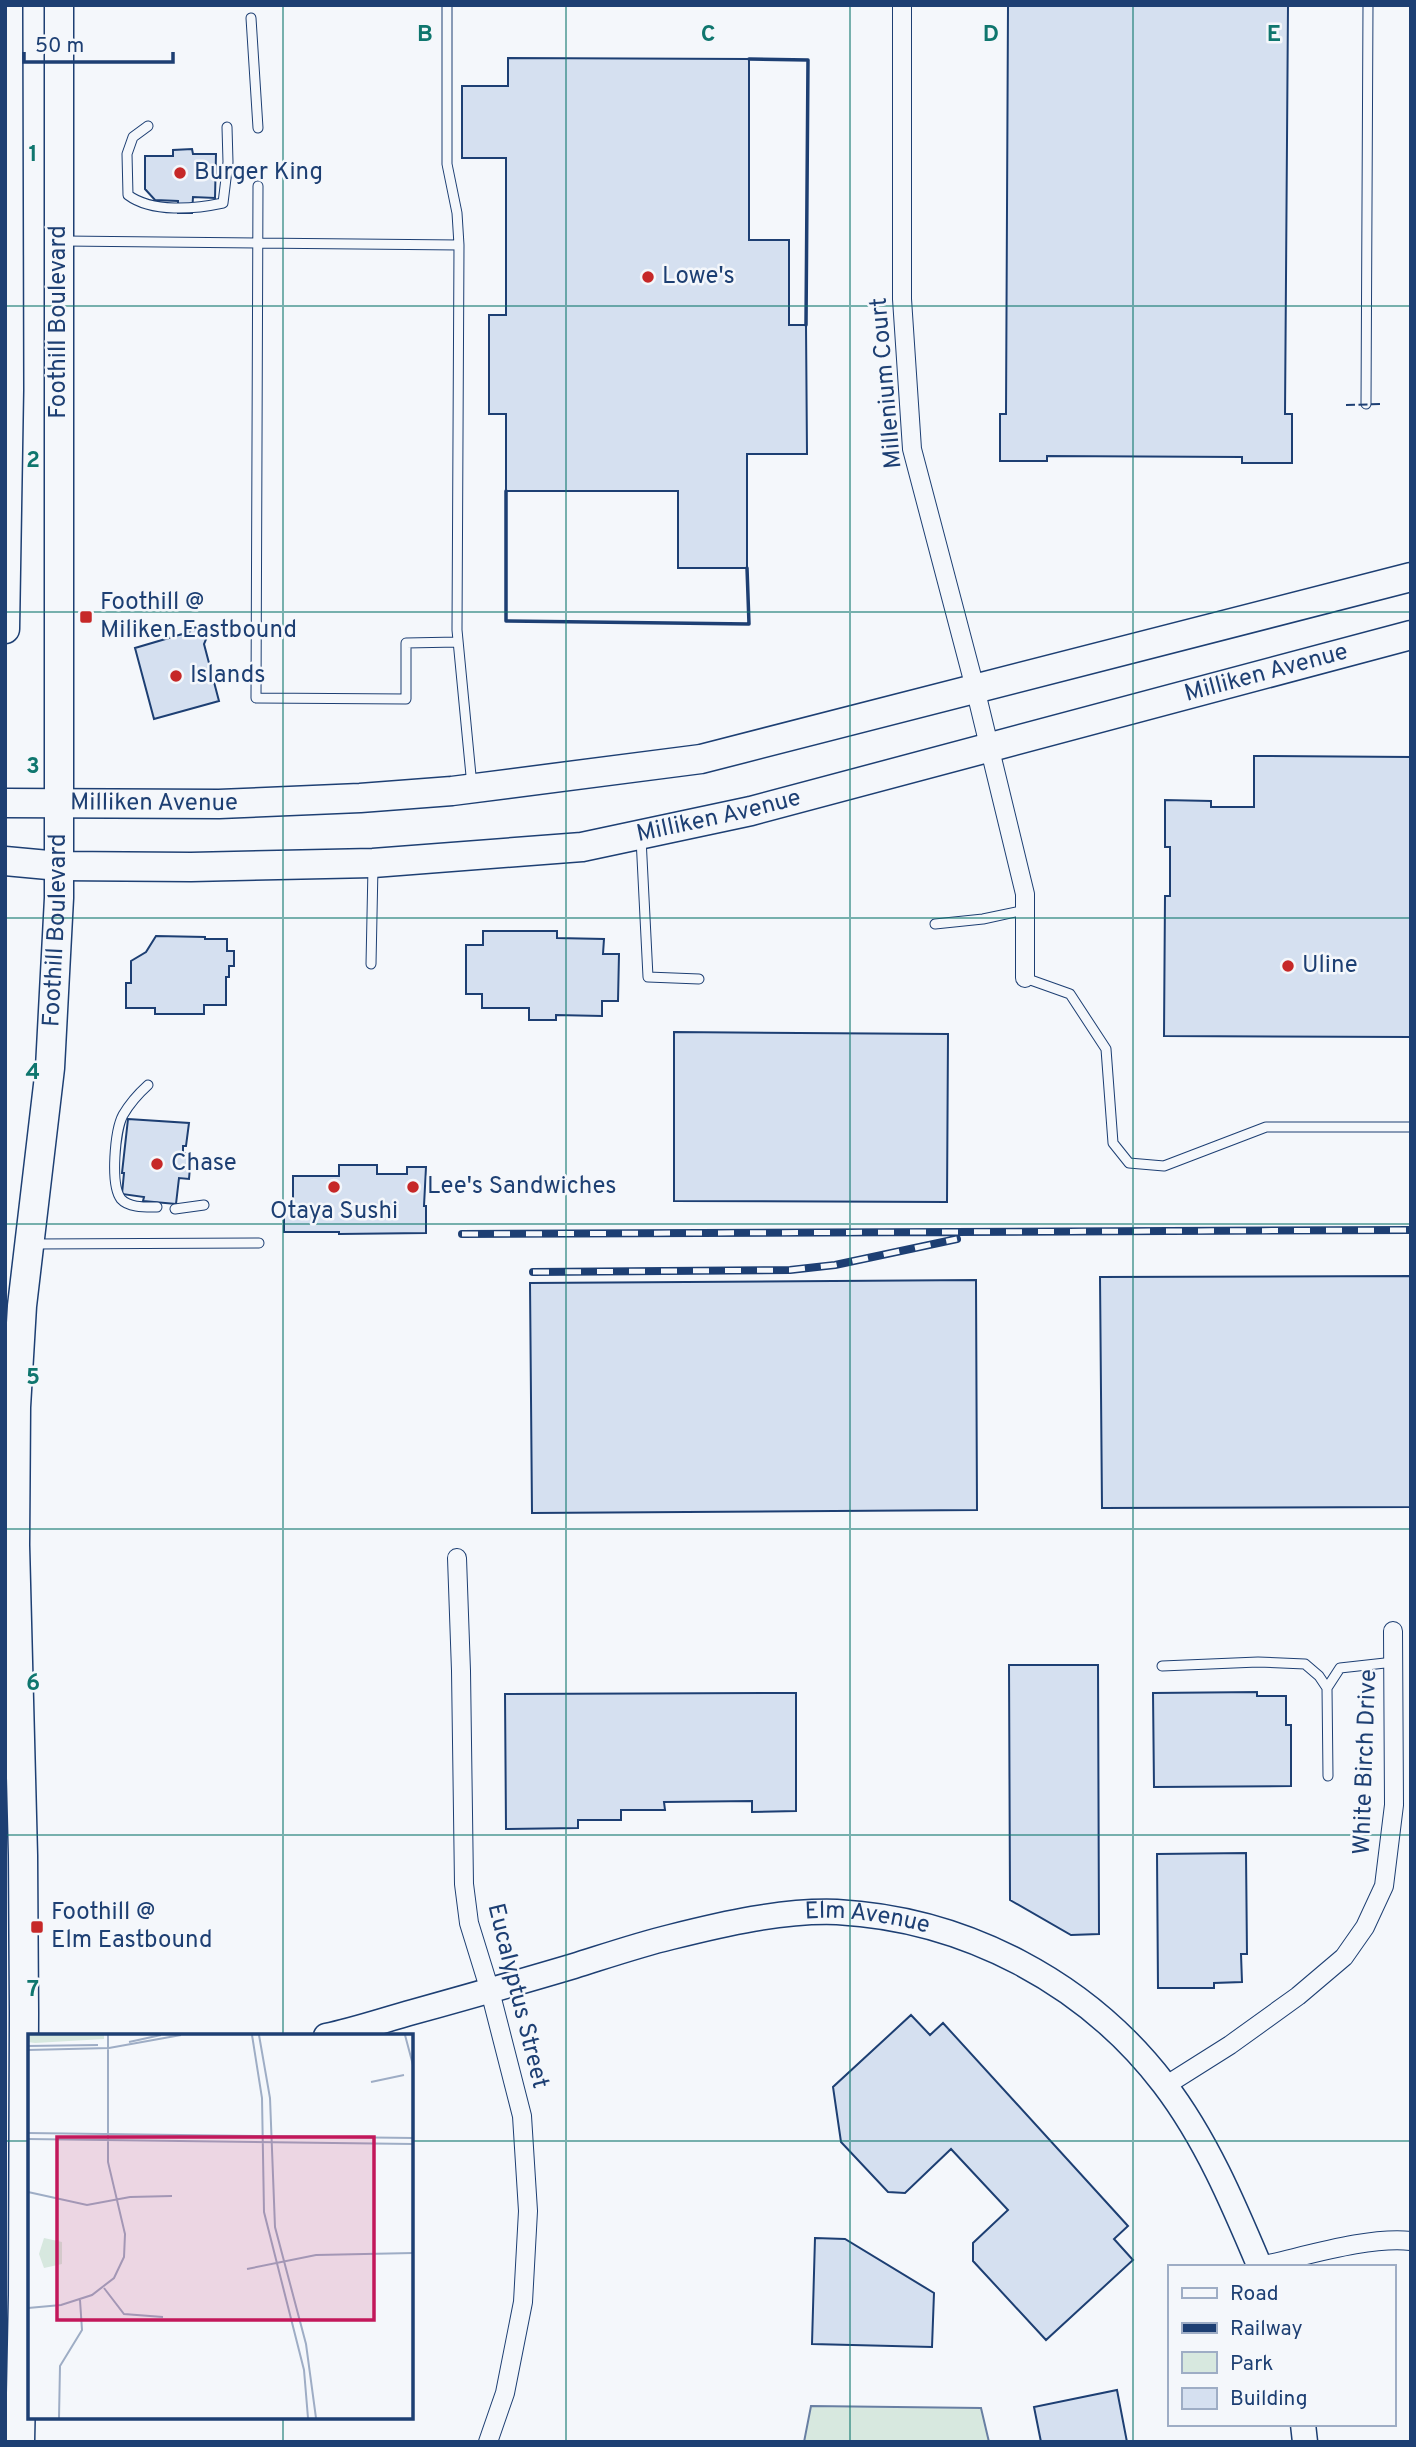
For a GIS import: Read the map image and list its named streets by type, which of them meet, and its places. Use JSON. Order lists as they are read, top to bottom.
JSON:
{
  "streets": {
    "main road": ["Foothill Boulevard", "Milliken Avenue"],
    "street": [
      "Millenium Court",
      "White Birch Drive",
      "Elm Avenue",
      "Eucalyptus Street"
    ]
  },
  "crossings": [
    ["Foothill Boulevard", "Milliken Avenue"],
    ["Millenium Court", "Milliken Avenue"],
    ["White Birch Drive", "Elm Avenue"],
    ["Elm Avenue", "Eucalyptus Street"]
  ],
  "places": {
    "other": [
      "Burger King",
      "Lowe's",
      "Islands",
      "Uline",
      "Chase",
      "Otaya Sushi",
      "Lee's Sandwiches"
    ],
    "transit": ["Foothill @ Miliken Eastbound", "Foothill @ Elm Eastbound"]
  },
  "legend": [
    "Road",
    "Railway",
    "Park",
    "Building"
  ],
  "scale_bar": "50 m",
  "grid": {
    "columns": [
      "B",
      "C",
      "D",
      "E"
    ],
    "rows": [
      "1",
      "2",
      "3",
      "4",
      "5",
      "6",
      "7"
    ]
  }
}
